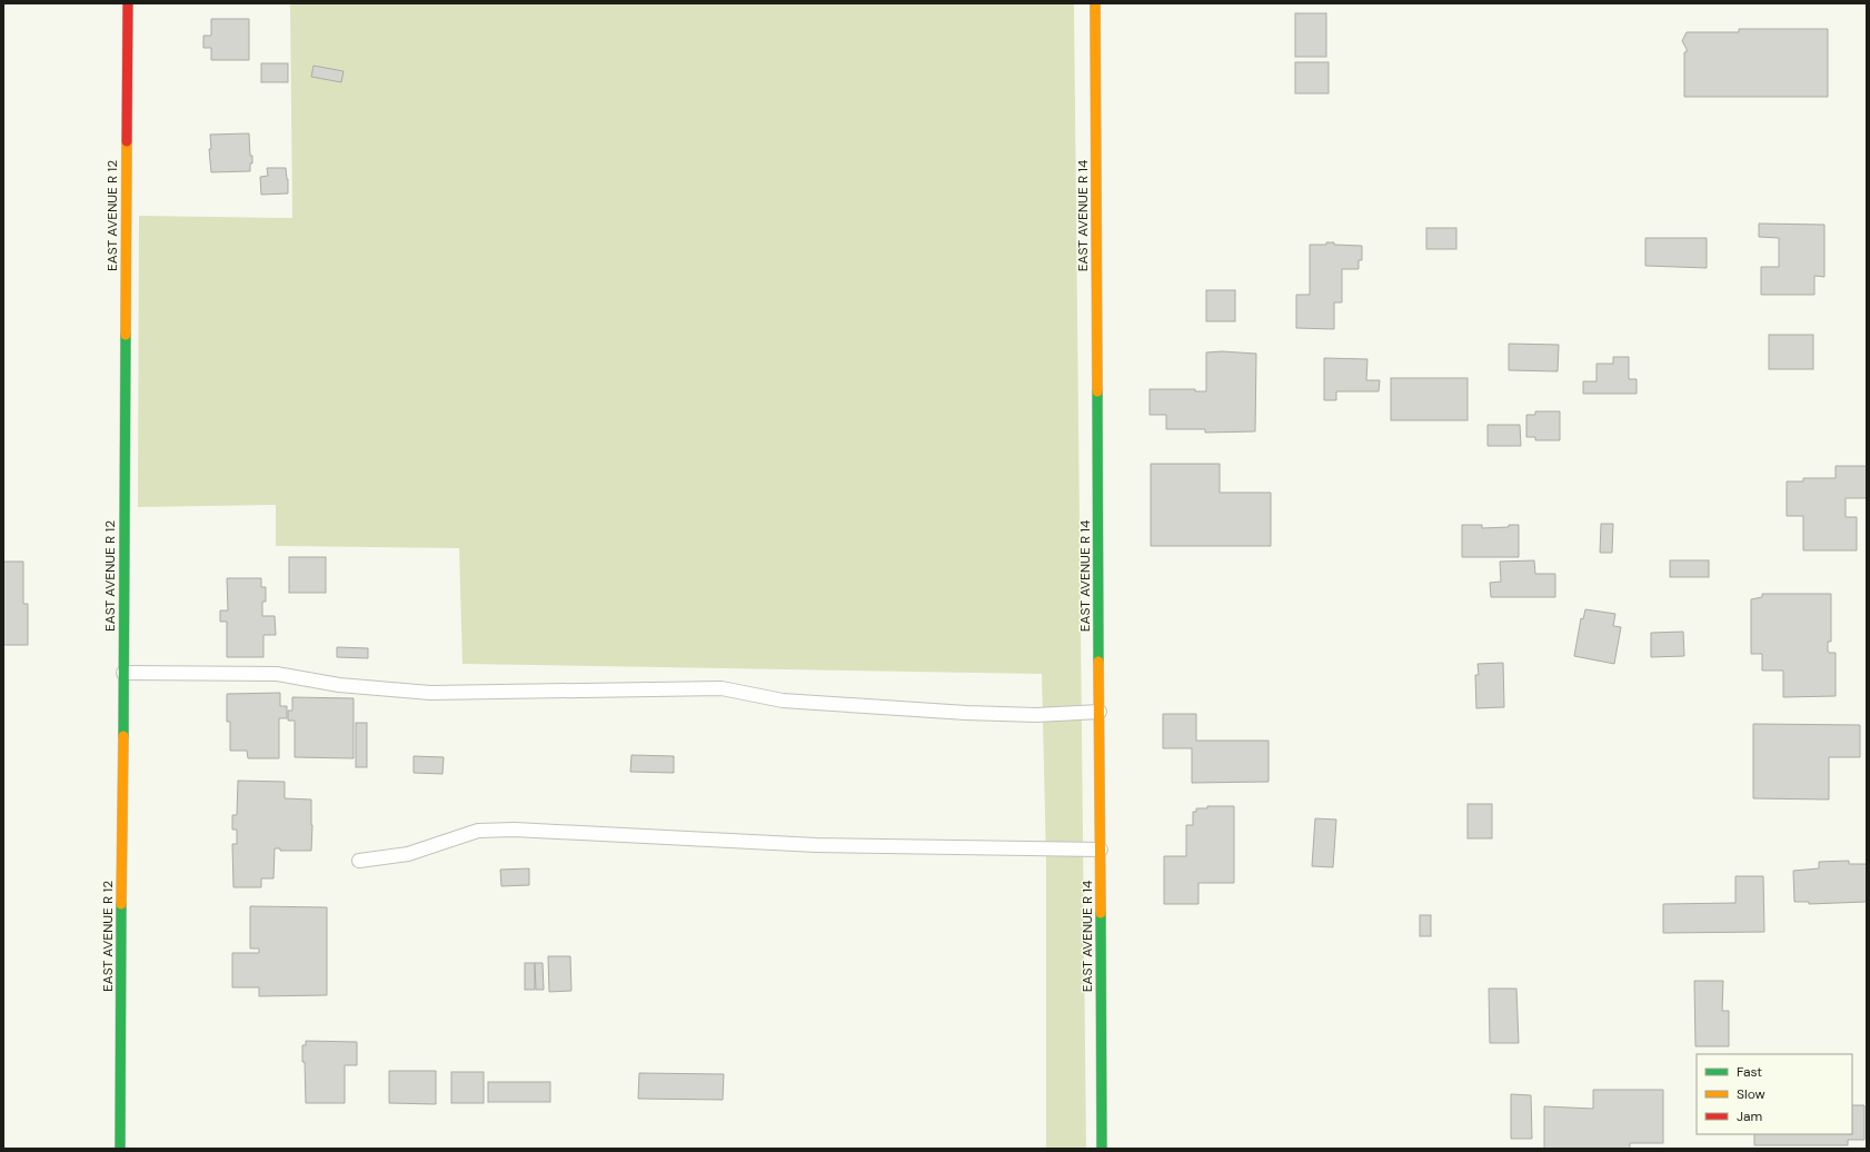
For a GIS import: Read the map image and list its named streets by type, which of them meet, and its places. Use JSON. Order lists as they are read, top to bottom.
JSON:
{
  "streets": {
    "street": ["EAST AVENUE R 12", "EAST AVENUE R 14"]
  },
  "legend": ["Fast", "Slow", "Jam"]
}
